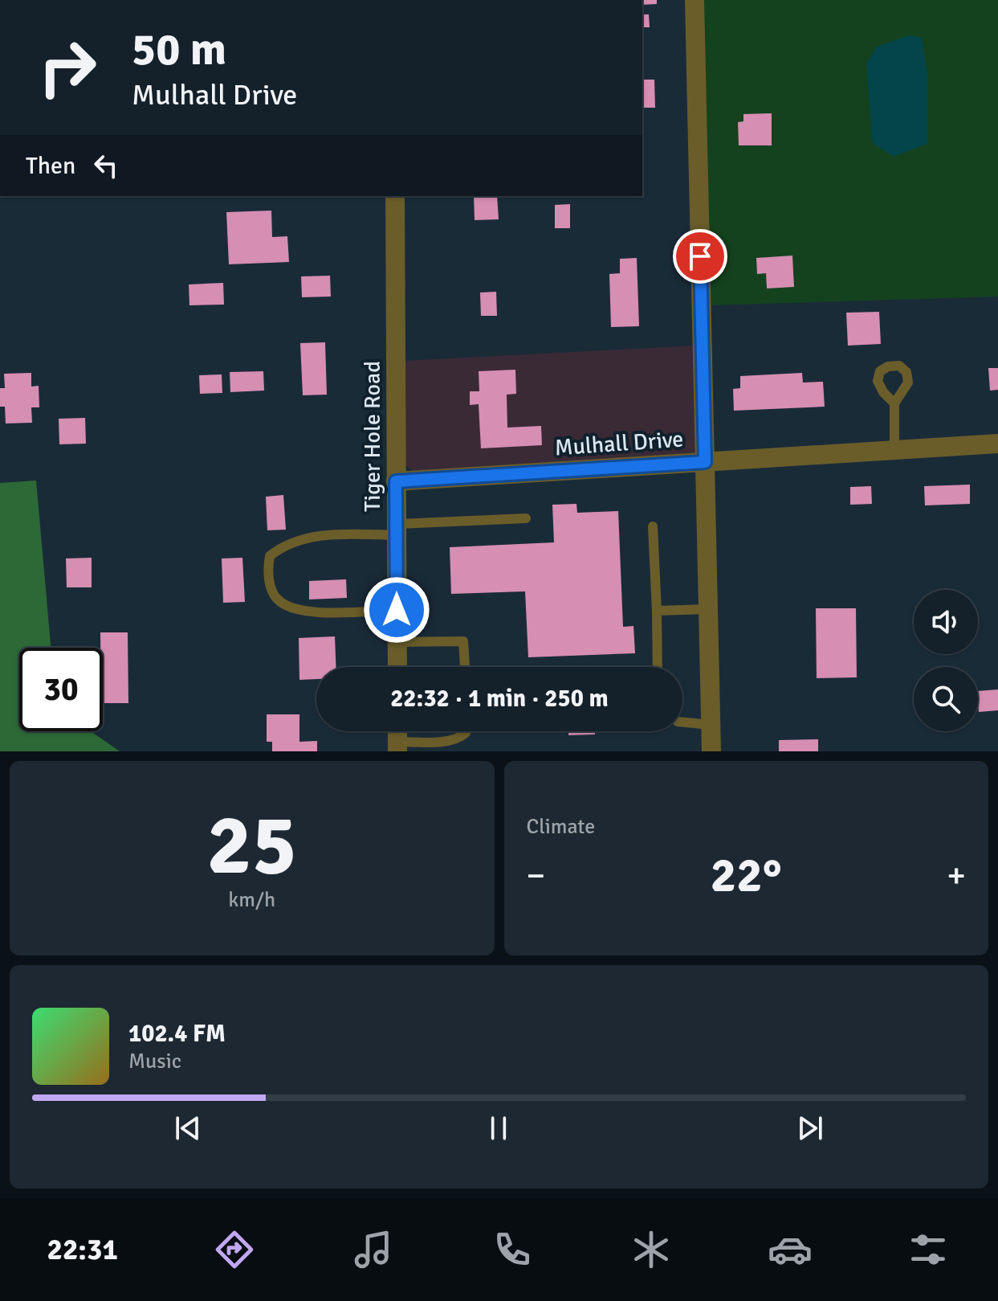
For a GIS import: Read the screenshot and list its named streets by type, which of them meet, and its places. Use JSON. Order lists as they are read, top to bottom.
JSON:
{
  "streets": {
    "street": ["Tiger Hole Road", "Mulhall Drive"]
  },
  "crossings": [
    ["Tiger Hole Road", "Mulhall Drive"]
  ],
  "page": {
    "turn": ["50 m", "Mulhall Drive"],
    "then": "Then",
    "limit": "30",
    "trip": "22:32 · 1 min · 250 m",
    "tile": [
      ["25", "km/h"],
      "Climate"
    ],
    "heat": ["−", "22°", "+"],
    "song": ["102.4 FM", "Music"],
    "tabs": "22:31"
  }
}
